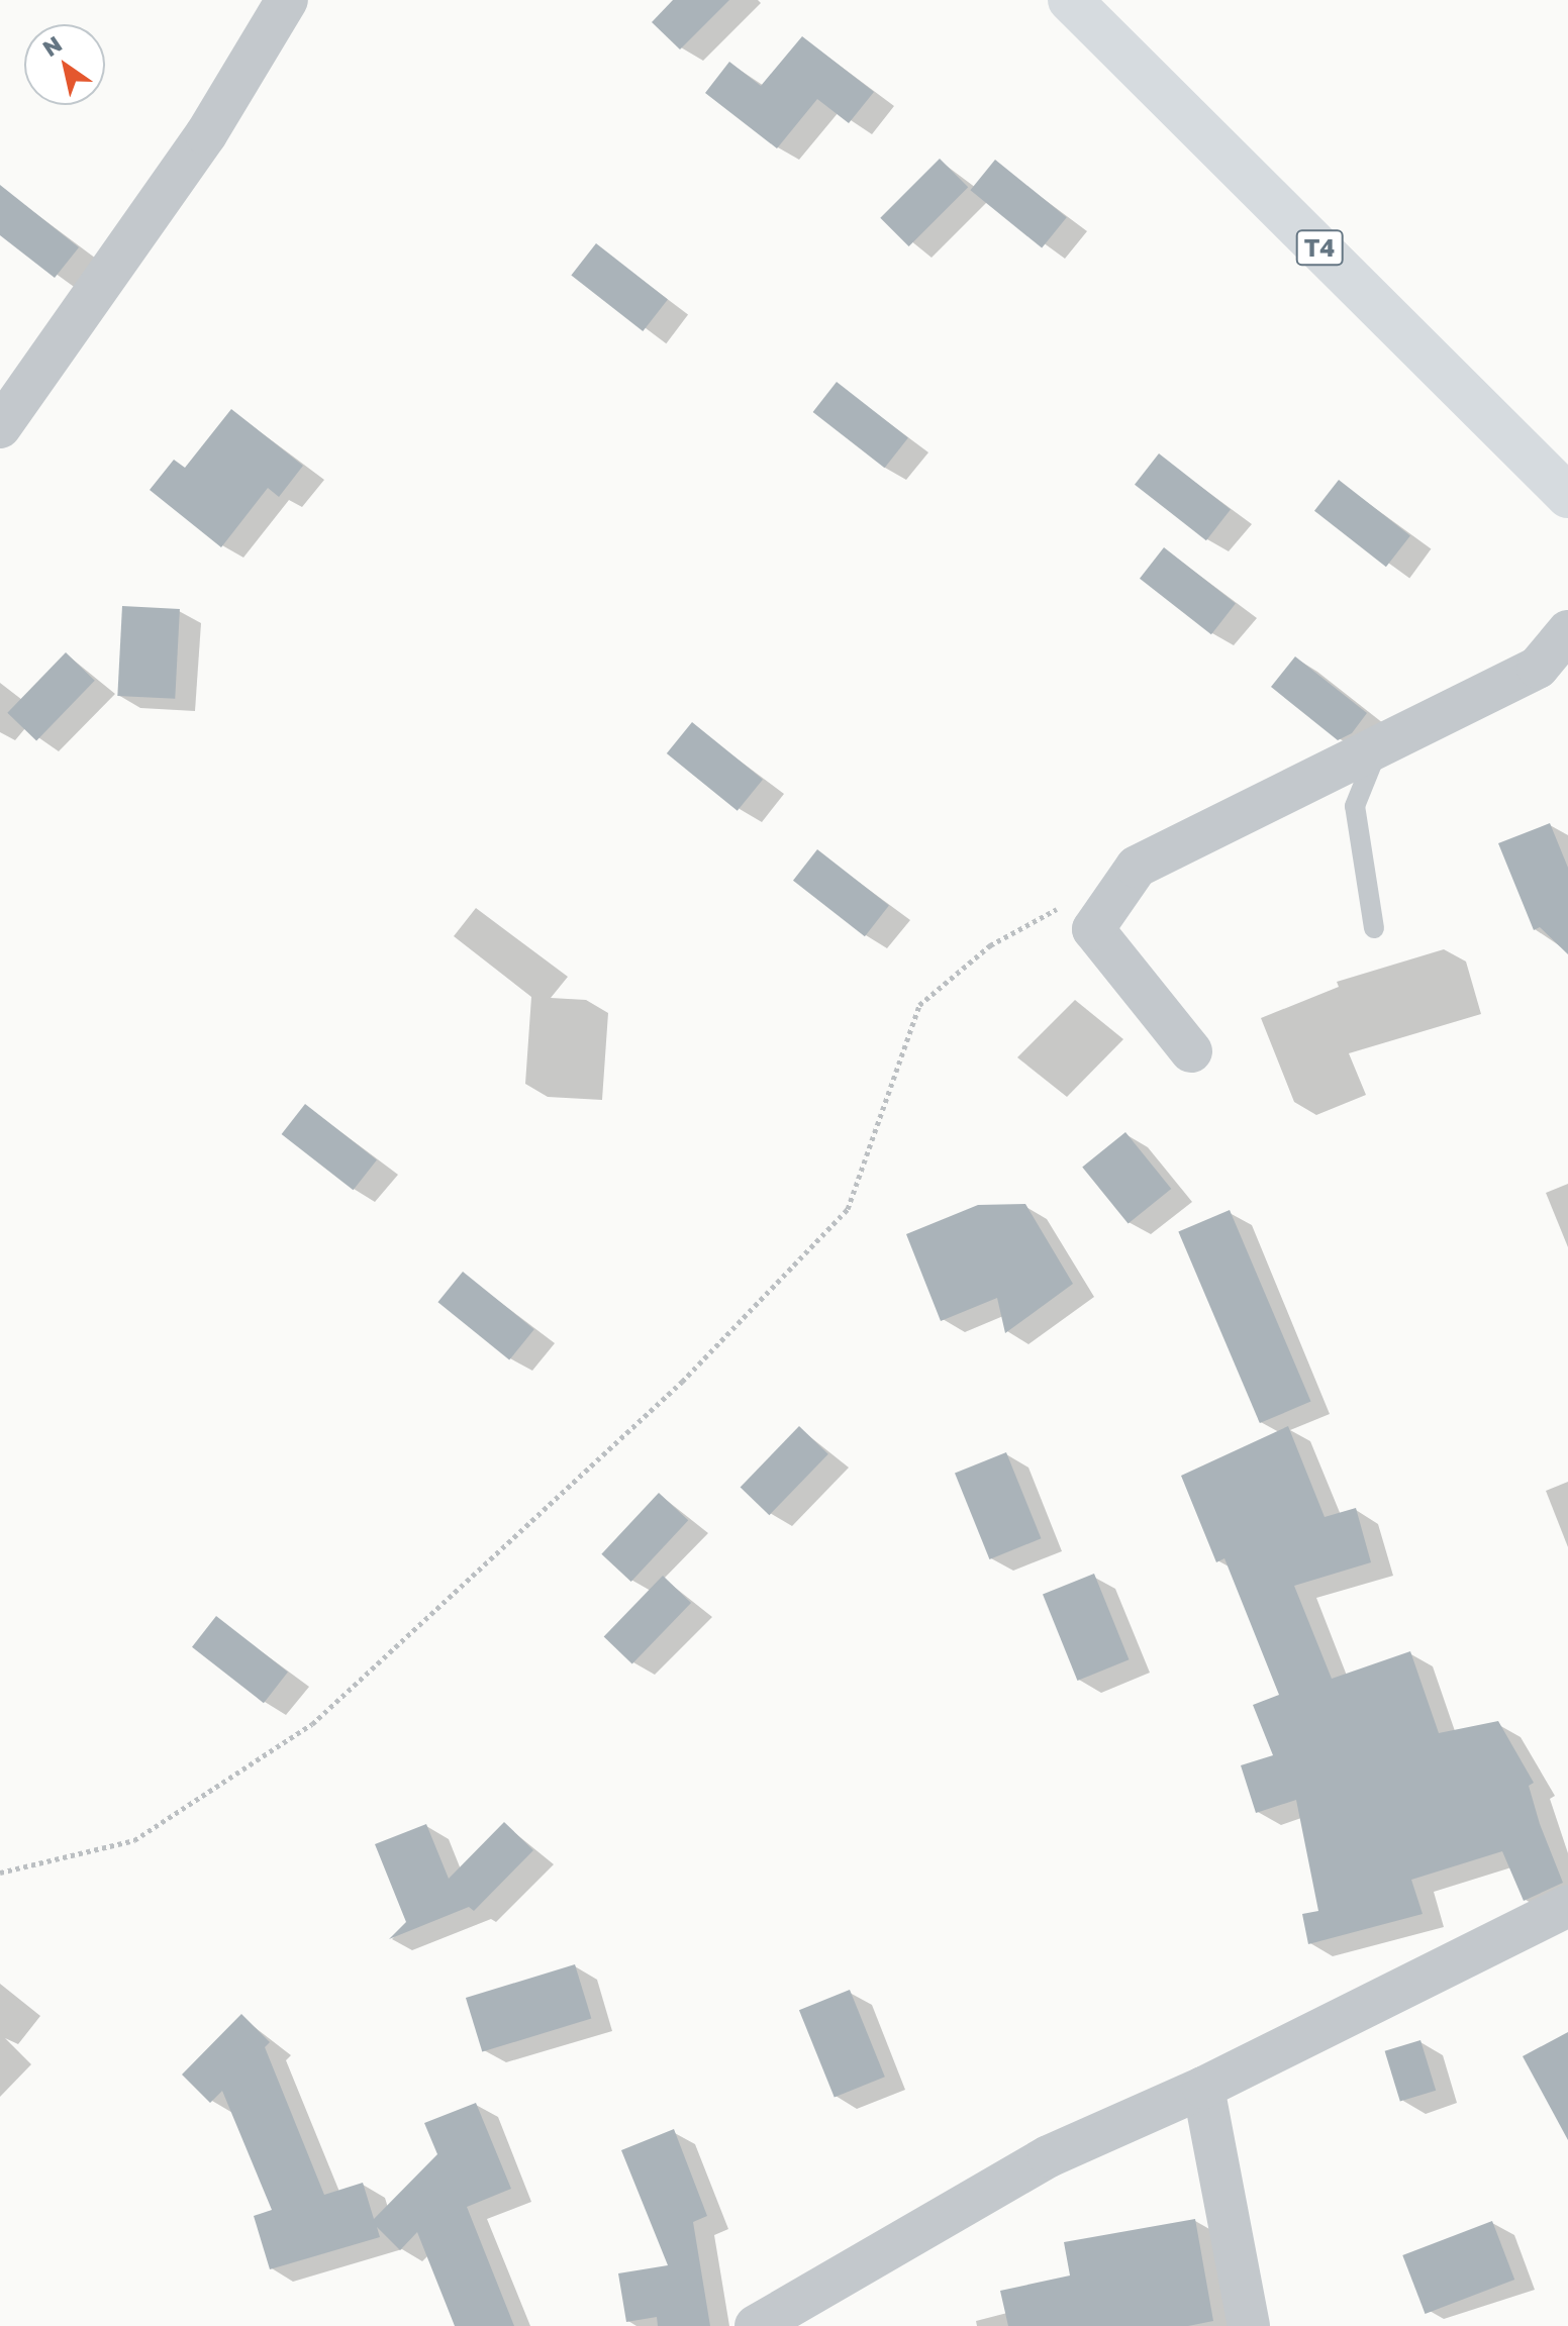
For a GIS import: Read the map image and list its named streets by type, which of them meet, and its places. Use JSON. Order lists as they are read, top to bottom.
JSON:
{
  "streets": {
    "highway": ["T4"]
  },
  "north": "top left"
}
